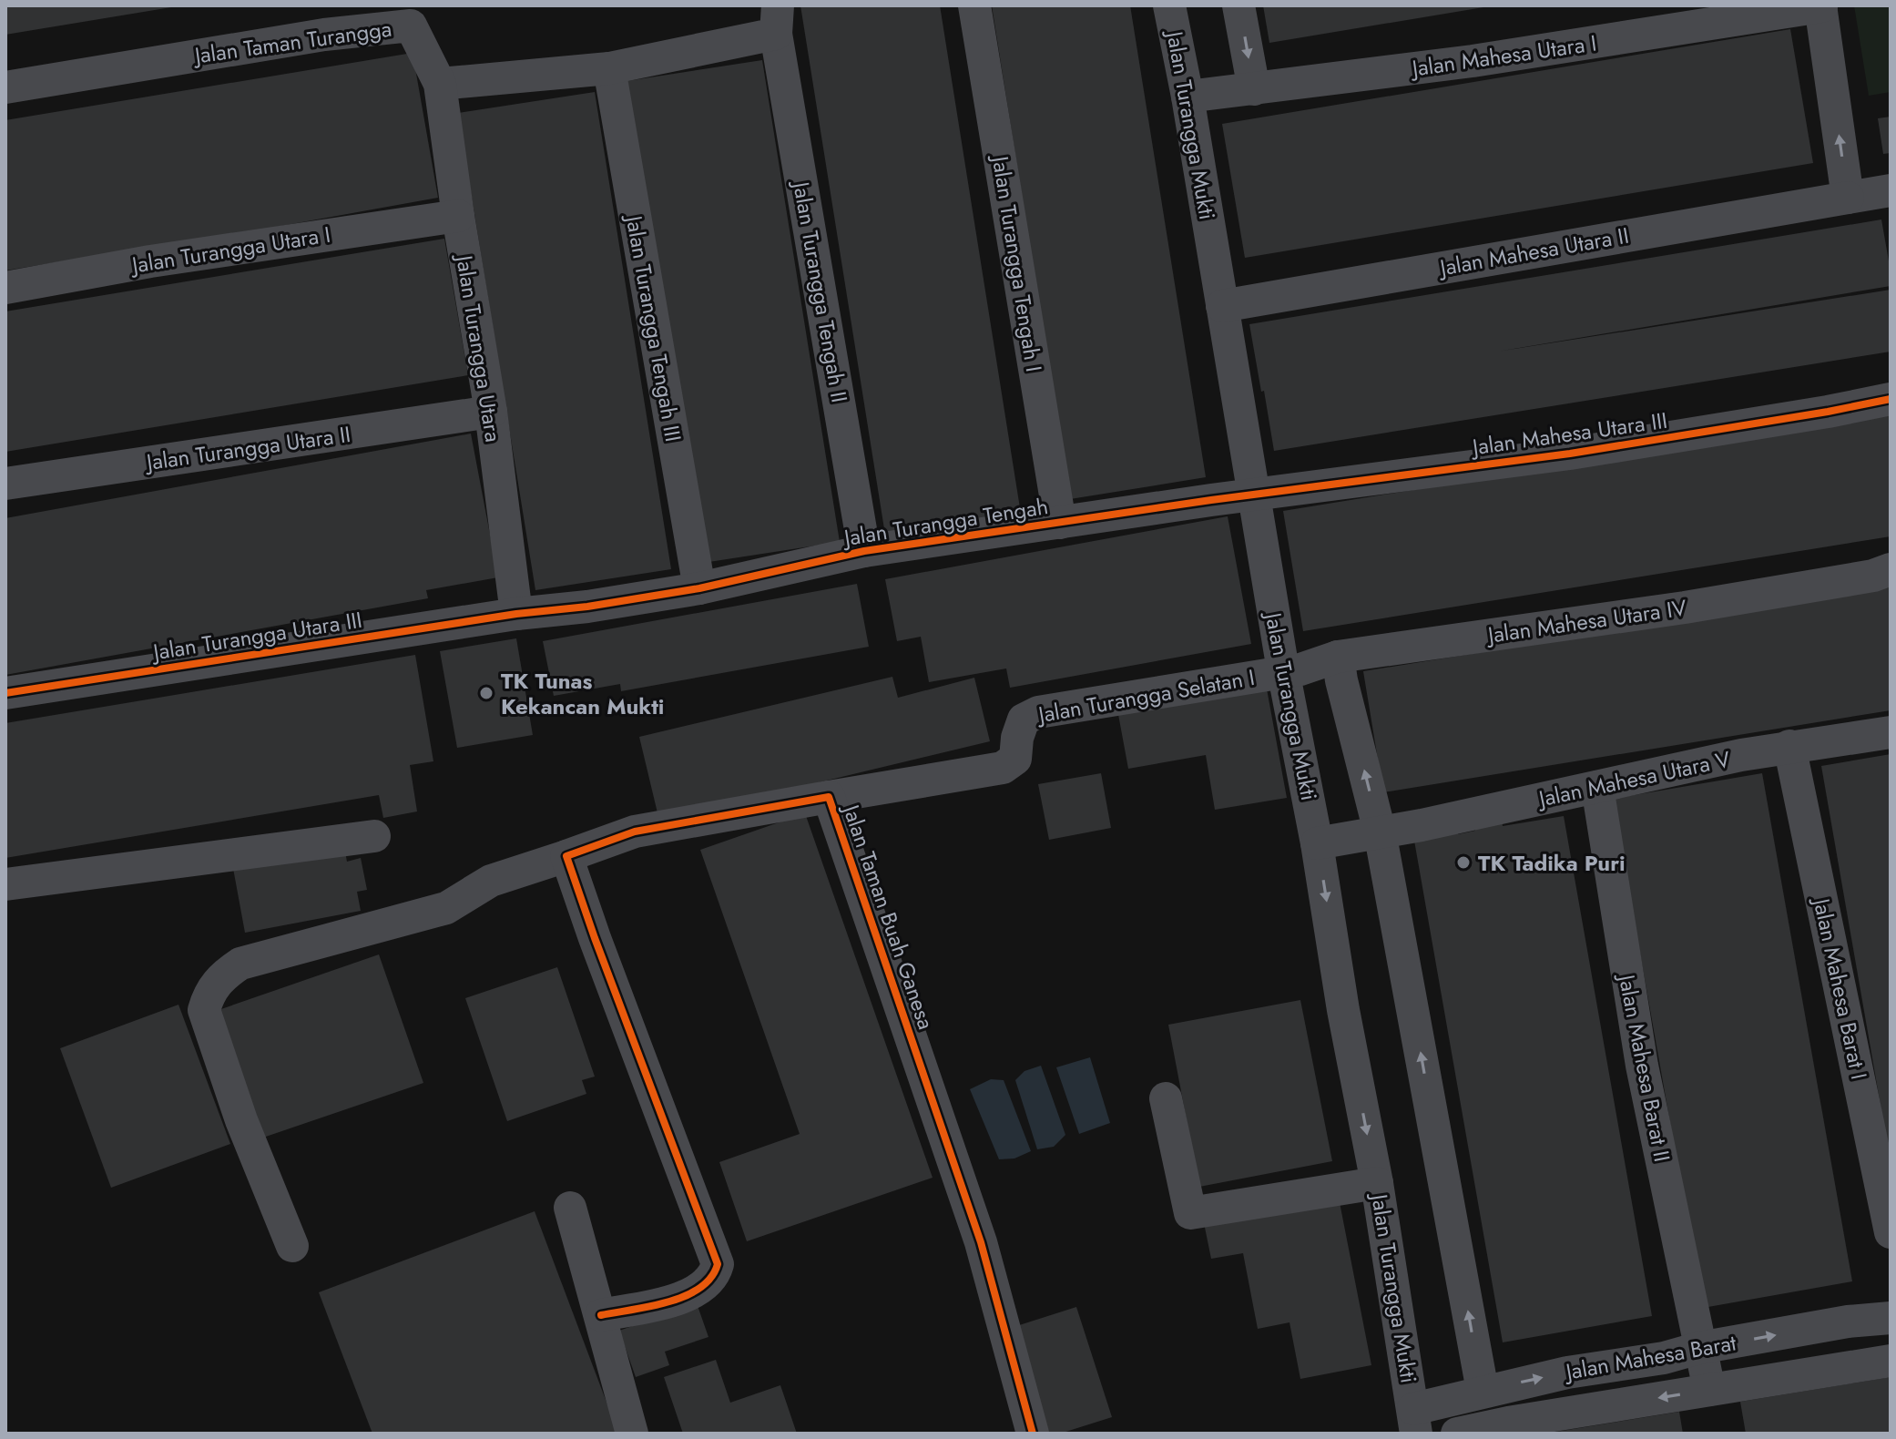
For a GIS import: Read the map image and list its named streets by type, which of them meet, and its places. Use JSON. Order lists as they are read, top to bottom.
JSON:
{
  "streets": {
    "street": [
      "Jalan Taman Turangga",
      "Jalan Mahesa Utara I",
      "Jalan Turangga Mukti",
      "Jalan Turangga Utara I",
      "Jalan Mahesa Utara II",
      "Jalan Turangga Tengah I",
      "Jalan Turangga Tengah II",
      "Jalan Turangga Tengah III",
      "Jalan Turangga Utara",
      "Jalan Mahesa Utara III",
      "Jalan Turangga Utara II",
      "Jalan Turangga Tengah",
      "Jalan Mahesa Utara IV",
      "Jalan Turangga Utara III",
      "Jalan Turangga Selatan I",
      "Jalan Mahesa Utara V",
      "Jalan Taman Buah Ganesa",
      "Jalan Mahesa Barat I",
      "Jalan Mahesa Barat II",
      "Jalan Mahesa Barat"
    ]
  },
  "crossings": [
    ["Jalan Taman Turangga", "Jalan Turangga Utara"],
    ["Jalan Mahesa Utara I", "Jalan Turangga Mukti"],
    ["Jalan Turangga Mukti", "Jalan Mahesa Utara II"],
    ["Jalan Turangga Mukti", "Jalan Mahesa Utara III"],
    ["Jalan Turangga Mukti", "Jalan Turangga Tengah"],
    ["Jalan Turangga Mukti", "Jalan Mahesa Utara IV"],
    ["Jalan Turangga Mukti", "Jalan Turangga Selatan I"],
    ["Jalan Turangga Mukti", "Jalan Mahesa Utara V"],
    ["Jalan Turangga Mukti", "Jalan Mahesa Barat"],
    ["Jalan Turangga Utara I", "Jalan Turangga Utara"],
    ["Jalan Turangga Tengah I", "Jalan Turangga Tengah"],
    ["Jalan Turangga Tengah II", "Jalan Turangga Tengah"],
    ["Jalan Turangga Tengah III", "Jalan Turangga Tengah"],
    ["Jalan Turangga Utara", "Jalan Turangga Utara II"],
    ["Jalan Turangga Utara", "Jalan Turangga Tengah"],
    ["Jalan Turangga Utara", "Jalan Turangga Utara III"],
    ["Jalan Mahesa Utara III", "Jalan Turangga Tengah"],
    ["Jalan Turangga Tengah", "Jalan Turangga Utara III"],
    ["Jalan Mahesa Utara IV", "Jalan Turangga Selatan I"],
    ["Jalan Turangga Selatan I", "Jalan Taman Buah Ganesa"],
    ["Jalan Mahesa Utara V", "Jalan Mahesa Barat I"],
    ["Jalan Mahesa Utara V", "Jalan Mahesa Barat II"],
    ["Jalan Mahesa Barat II", "Jalan Mahesa Barat"]
  ],
  "places": ["TK Tunas Kekancan Mukti", "TK Tadika Puri"]
}
